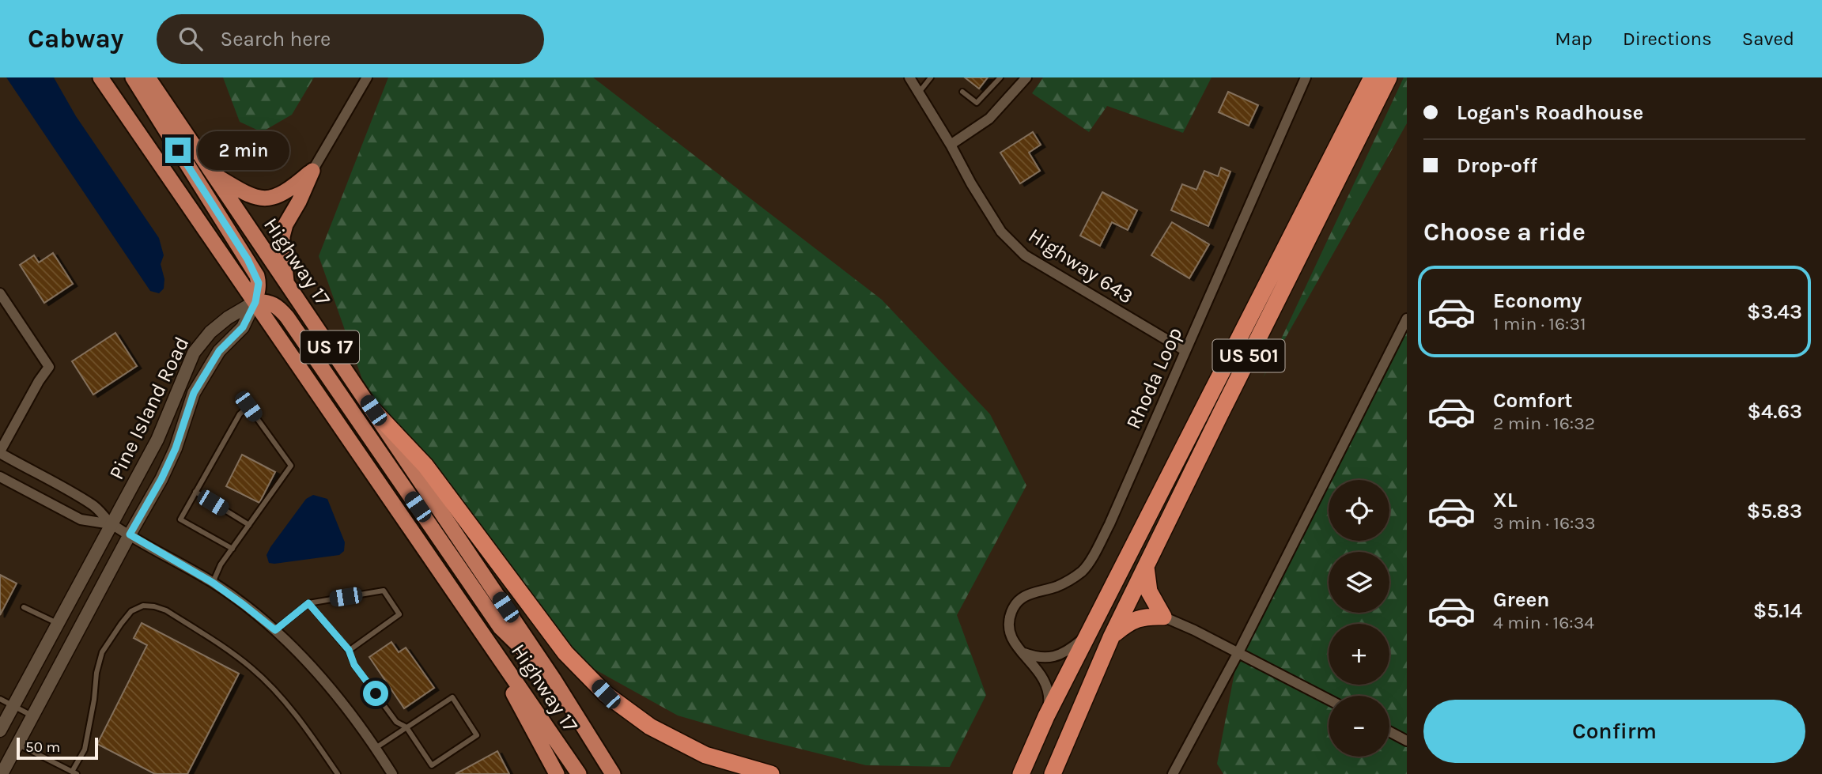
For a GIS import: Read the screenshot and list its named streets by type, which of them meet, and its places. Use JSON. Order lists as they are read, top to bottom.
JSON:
{
  "streets": {
    "highway": ["Highway 17", "US 17", "US 501"],
    "street": ["Highway 643", "Rhoda Loop", "Pine Island Road"]
  },
  "crossings": [
    ["Highway 17", "Pine Island Road"],
    ["Highway 643", "Rhoda Loop"]
  ],
  "scale_bar": "50 m",
  "page": {
    "header": "Cabway",
    "search": "Search here",
    "nav": ["Map", "Directions", "Saved"],
    "banner": ["Logan's Roadhouse", "Drop-off"],
    "bubble": "2 min",
    "heading": "Choose a ride",
    "list": [
      {
        "name": "Economy",
        "note": "1 min · 16:31",
        "value": "$3.43"
      },
      {
        "name": "Comfort",
        "note": "2 min · 16:32",
        "value": "$4.63"
      },
      {
        "name": "XL",
        "note": "3 min · 16:33",
        "value": "$5.83"
      },
      {
        "name": "Green",
        "note": "4 min · 16:34",
        "value": "$5.14"
      }
    ],
    "map_buttons": ["+", "−"],
    "buttons": "Confirm",
    "scale": "50 m"
  }
}
